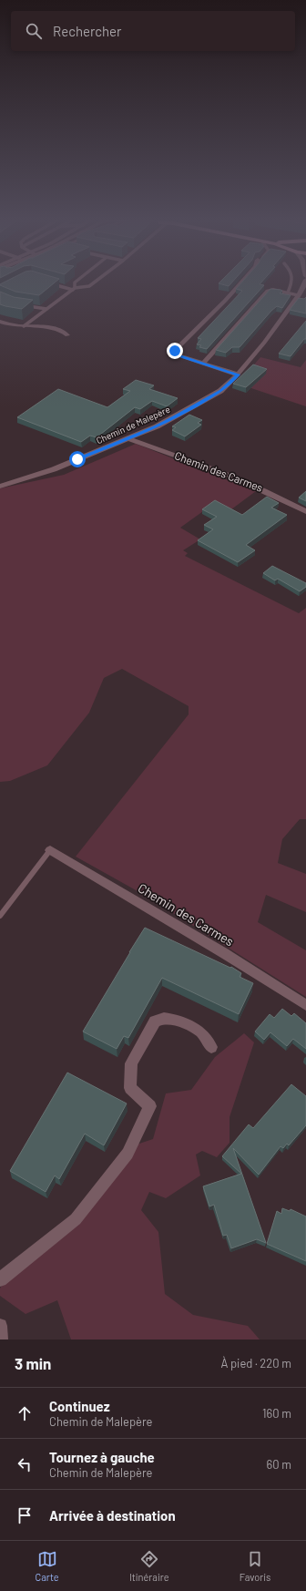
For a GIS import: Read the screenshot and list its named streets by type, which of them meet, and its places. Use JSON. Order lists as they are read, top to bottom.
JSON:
{
  "streets": {
    "street": ["Chemin de Malepère", "Chemin des Carmes"]
  },
  "crossings": [
    ["Chemin de Malepère", "Chemin des Carmes"]
  ],
  "page": {
    "search": "Rechercher",
    "heading": ["3 min", "À pied · 220 m"],
    "list": [
      ["Continuez", "Chemin de Malepère", "160 m"],
      ["Tournez à gauche", "Chemin de Malepère", "60 m"],
      "Arrivée à destination"
    ],
    "nav": ["Carte", "Itinéraire", "Favoris"]
  }
}
